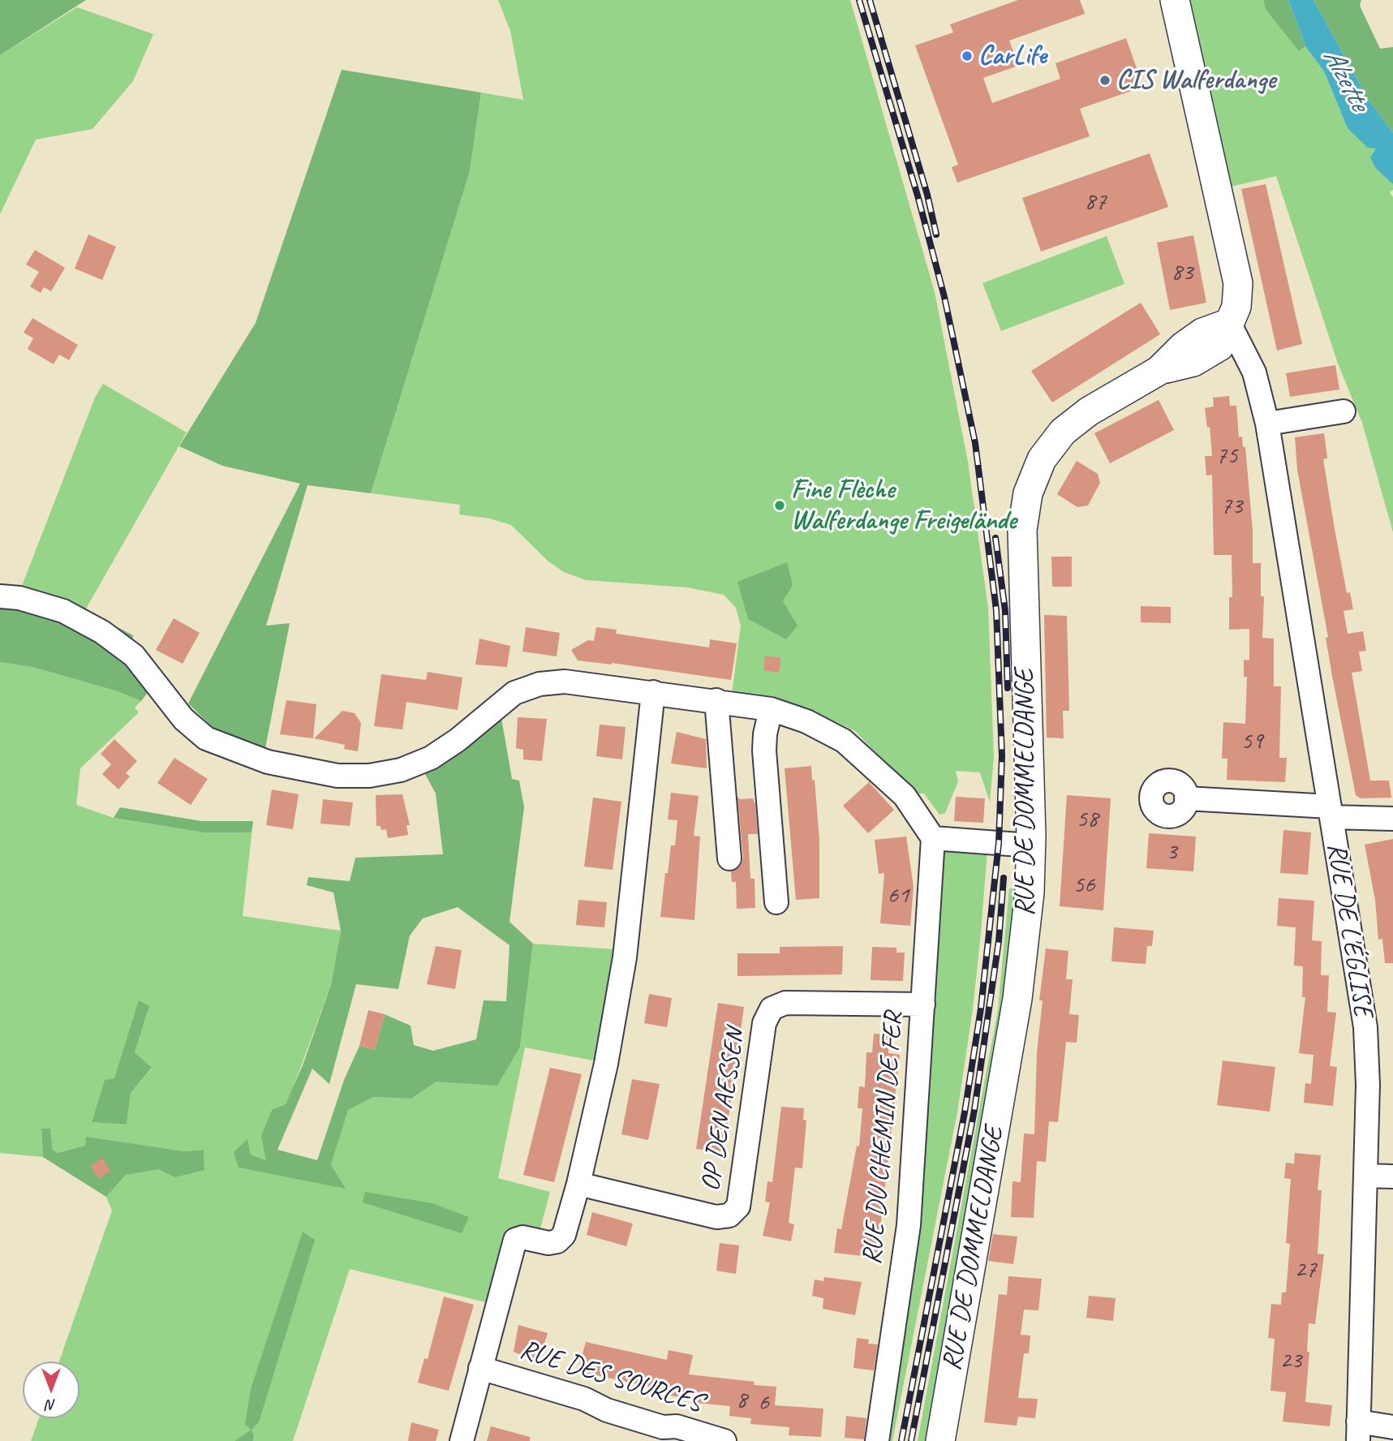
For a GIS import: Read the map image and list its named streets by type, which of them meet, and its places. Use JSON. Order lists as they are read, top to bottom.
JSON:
{
  "streets": {
    "main road": ["RUE DE DOMMELDANGE"],
    "street": [
      "RUE DE L'ÉGLISE",
      "OP DEN AESSEN",
      "RUE DU CHEMIN DE FER",
      "RUE DES SOURCES"
    ]
  },
  "crossings": [
    ["RUE DE DOMMELDANGE", "RUE DE L'ÉGLISE"],
    ["OP DEN AESSEN", "RUE DU CHEMIN DE FER"]
  ],
  "water": ["Alzette"],
  "places": ["CarLife", "CIS Walferdange", "Fine Flèche Walferdange Freigelände"],
  "house_numbers": [
    "87",
    "83",
    "75",
    "73",
    "59",
    "58",
    "3",
    "56",
    "61",
    "27",
    "23",
    "8",
    "6"
  ],
  "north": "bottom"
}
